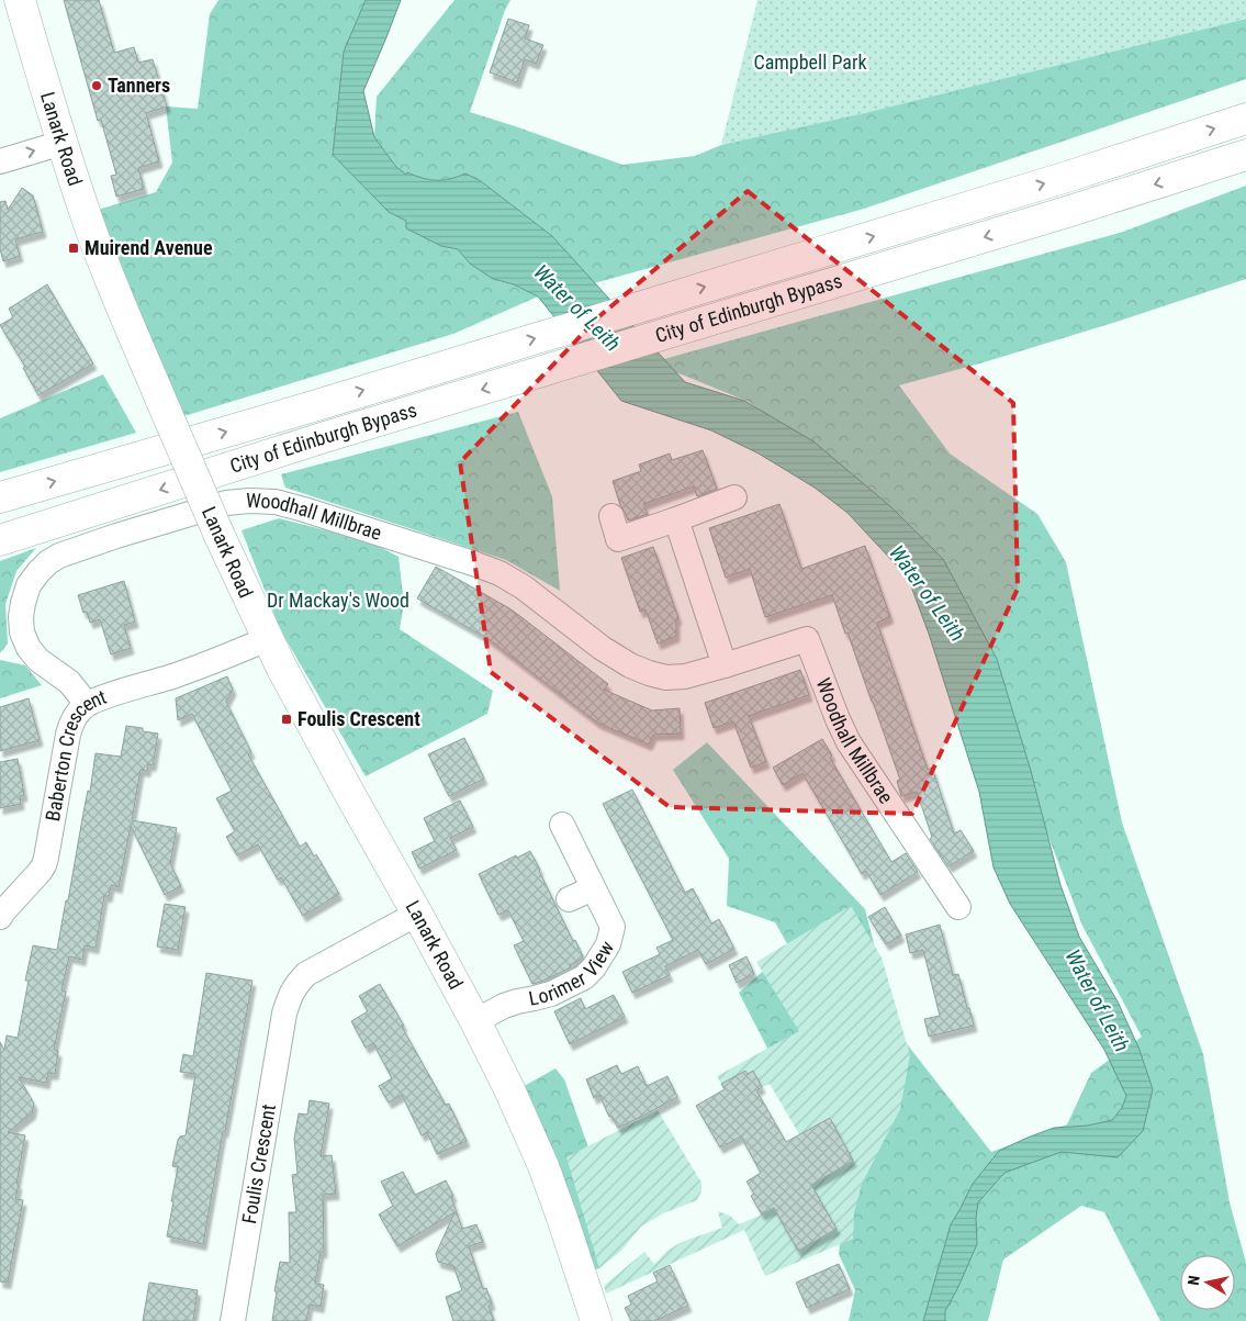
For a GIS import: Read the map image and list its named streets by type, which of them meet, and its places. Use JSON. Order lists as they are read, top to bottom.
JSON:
{
  "streets": {
    "main road": ["Lanark Road", "City of Edinburgh Bypass"],
    "street": [
      "Woodhall Millbrae",
      "Baberton Crescent",
      "Lorimer View",
      "Foulis Crescent"
    ]
  },
  "crossings": [
    ["Lanark Road", "Baberton Crescent"],
    ["Lanark Road", "Lorimer View"],
    ["Lanark Road", "Foulis Crescent"],
    ["Woodhall Millbrae", "Baberton Crescent"]
  ],
  "water": ["Water of Leith"],
  "parks": ["Campbell Park", "Dr Mackay's Wood"],
  "places": {
    "other": ["Tanners"],
    "transit": ["Muirend Avenue", "Foulis Crescent"]
  },
  "north": "left"
}
